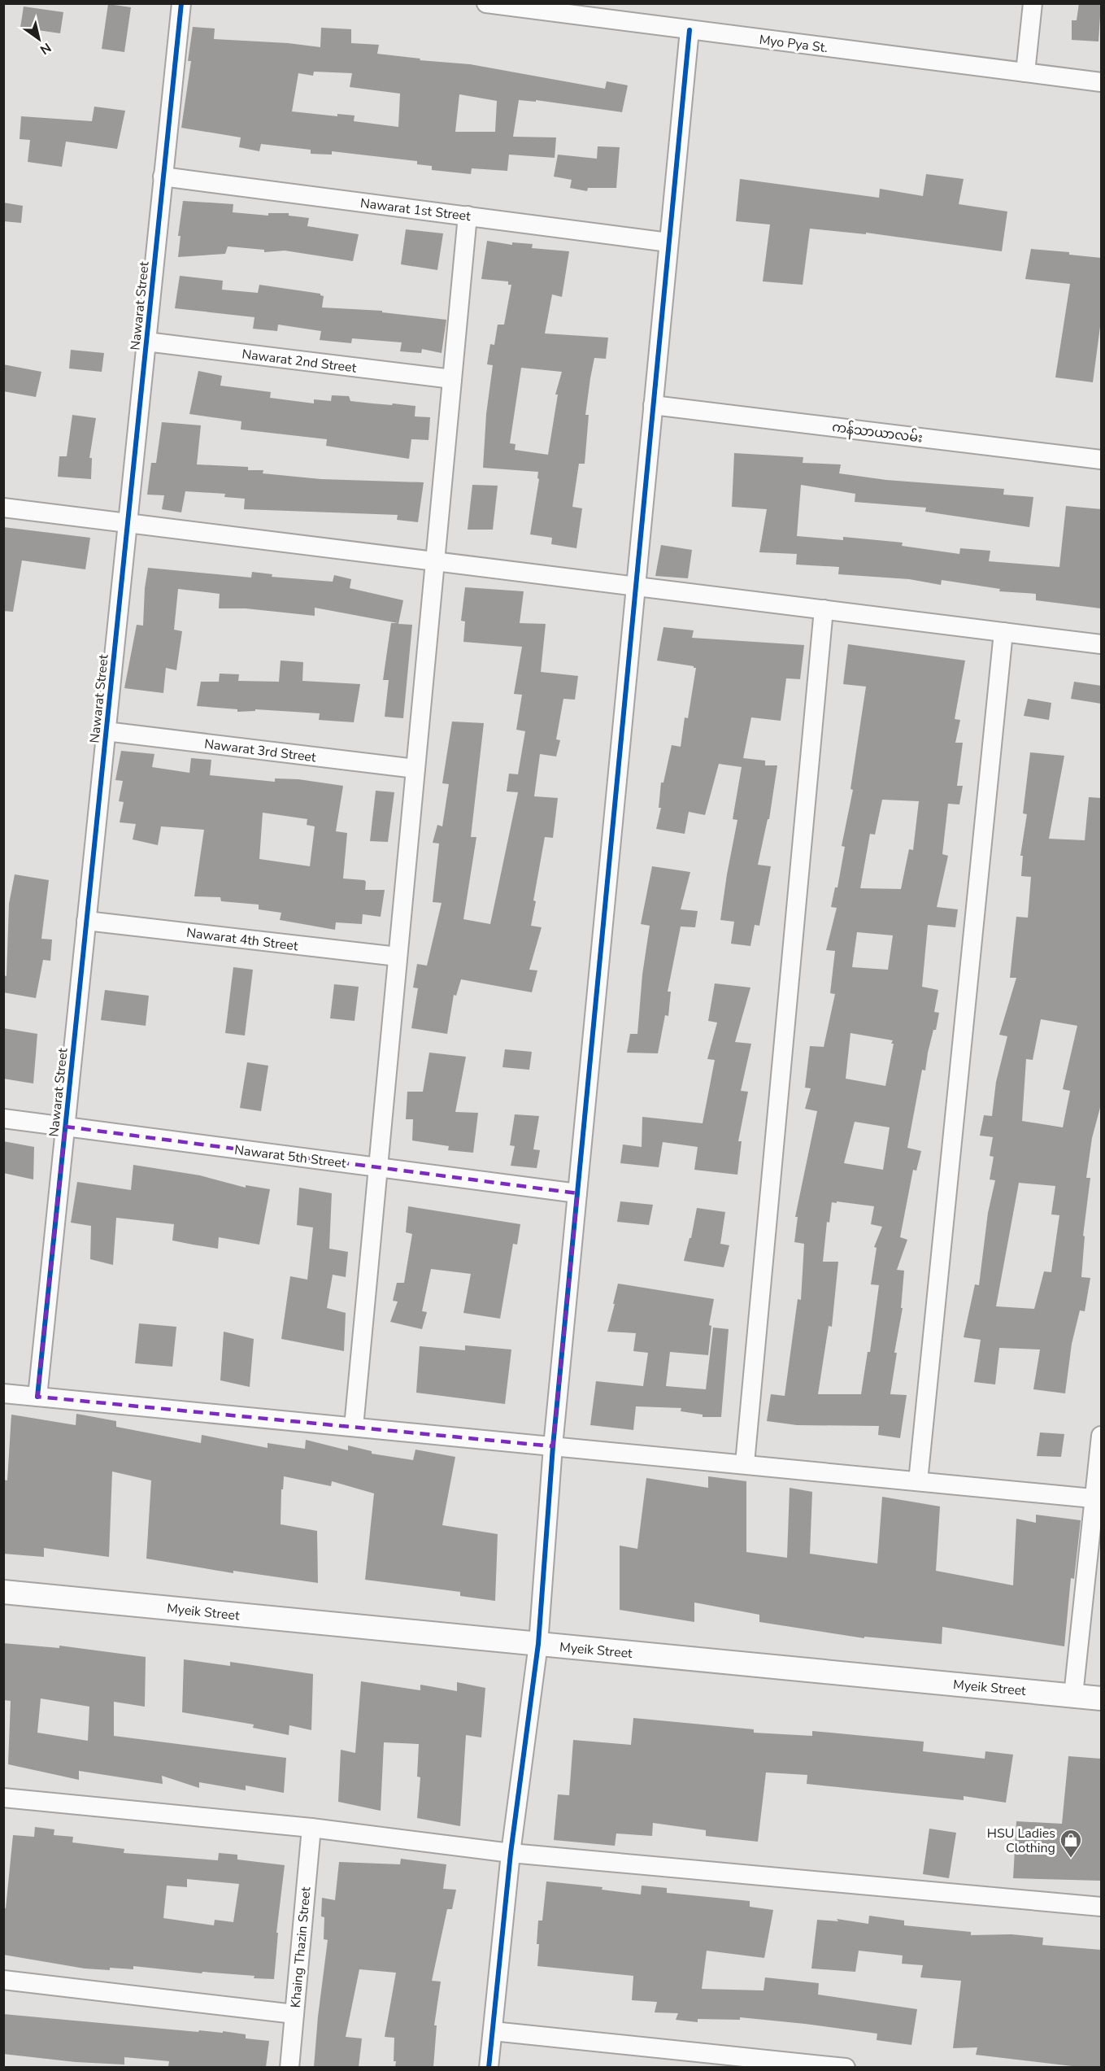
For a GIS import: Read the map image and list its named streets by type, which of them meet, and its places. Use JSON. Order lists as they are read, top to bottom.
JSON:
{
  "streets": {
    "street": [
      "Myo Pya St.",
      "Nawarat 1st Street",
      "Nawarat Street",
      "Nawarat 2nd Street",
      "ကန်သာယာလမ်း",
      "Nawarat 3rd Street",
      "Nawarat 4th Street",
      "Nawarat 5th Street",
      "Myeik Street",
      "Khaing Thazin Street"
    ]
  },
  "crossings": [
    ["Nawarat 1st Street", "Nawarat Street"],
    ["Nawarat Street", "Nawarat 2nd Street"],
    ["Nawarat Street", "Nawarat 3rd Street"],
    ["Nawarat Street", "Nawarat 4th Street"],
    ["Nawarat Street", "Nawarat 5th Street"]
  ],
  "places": {
    "shop": ["HSU Ladies Clothing"]
  },
  "north": "bottom right"
}
